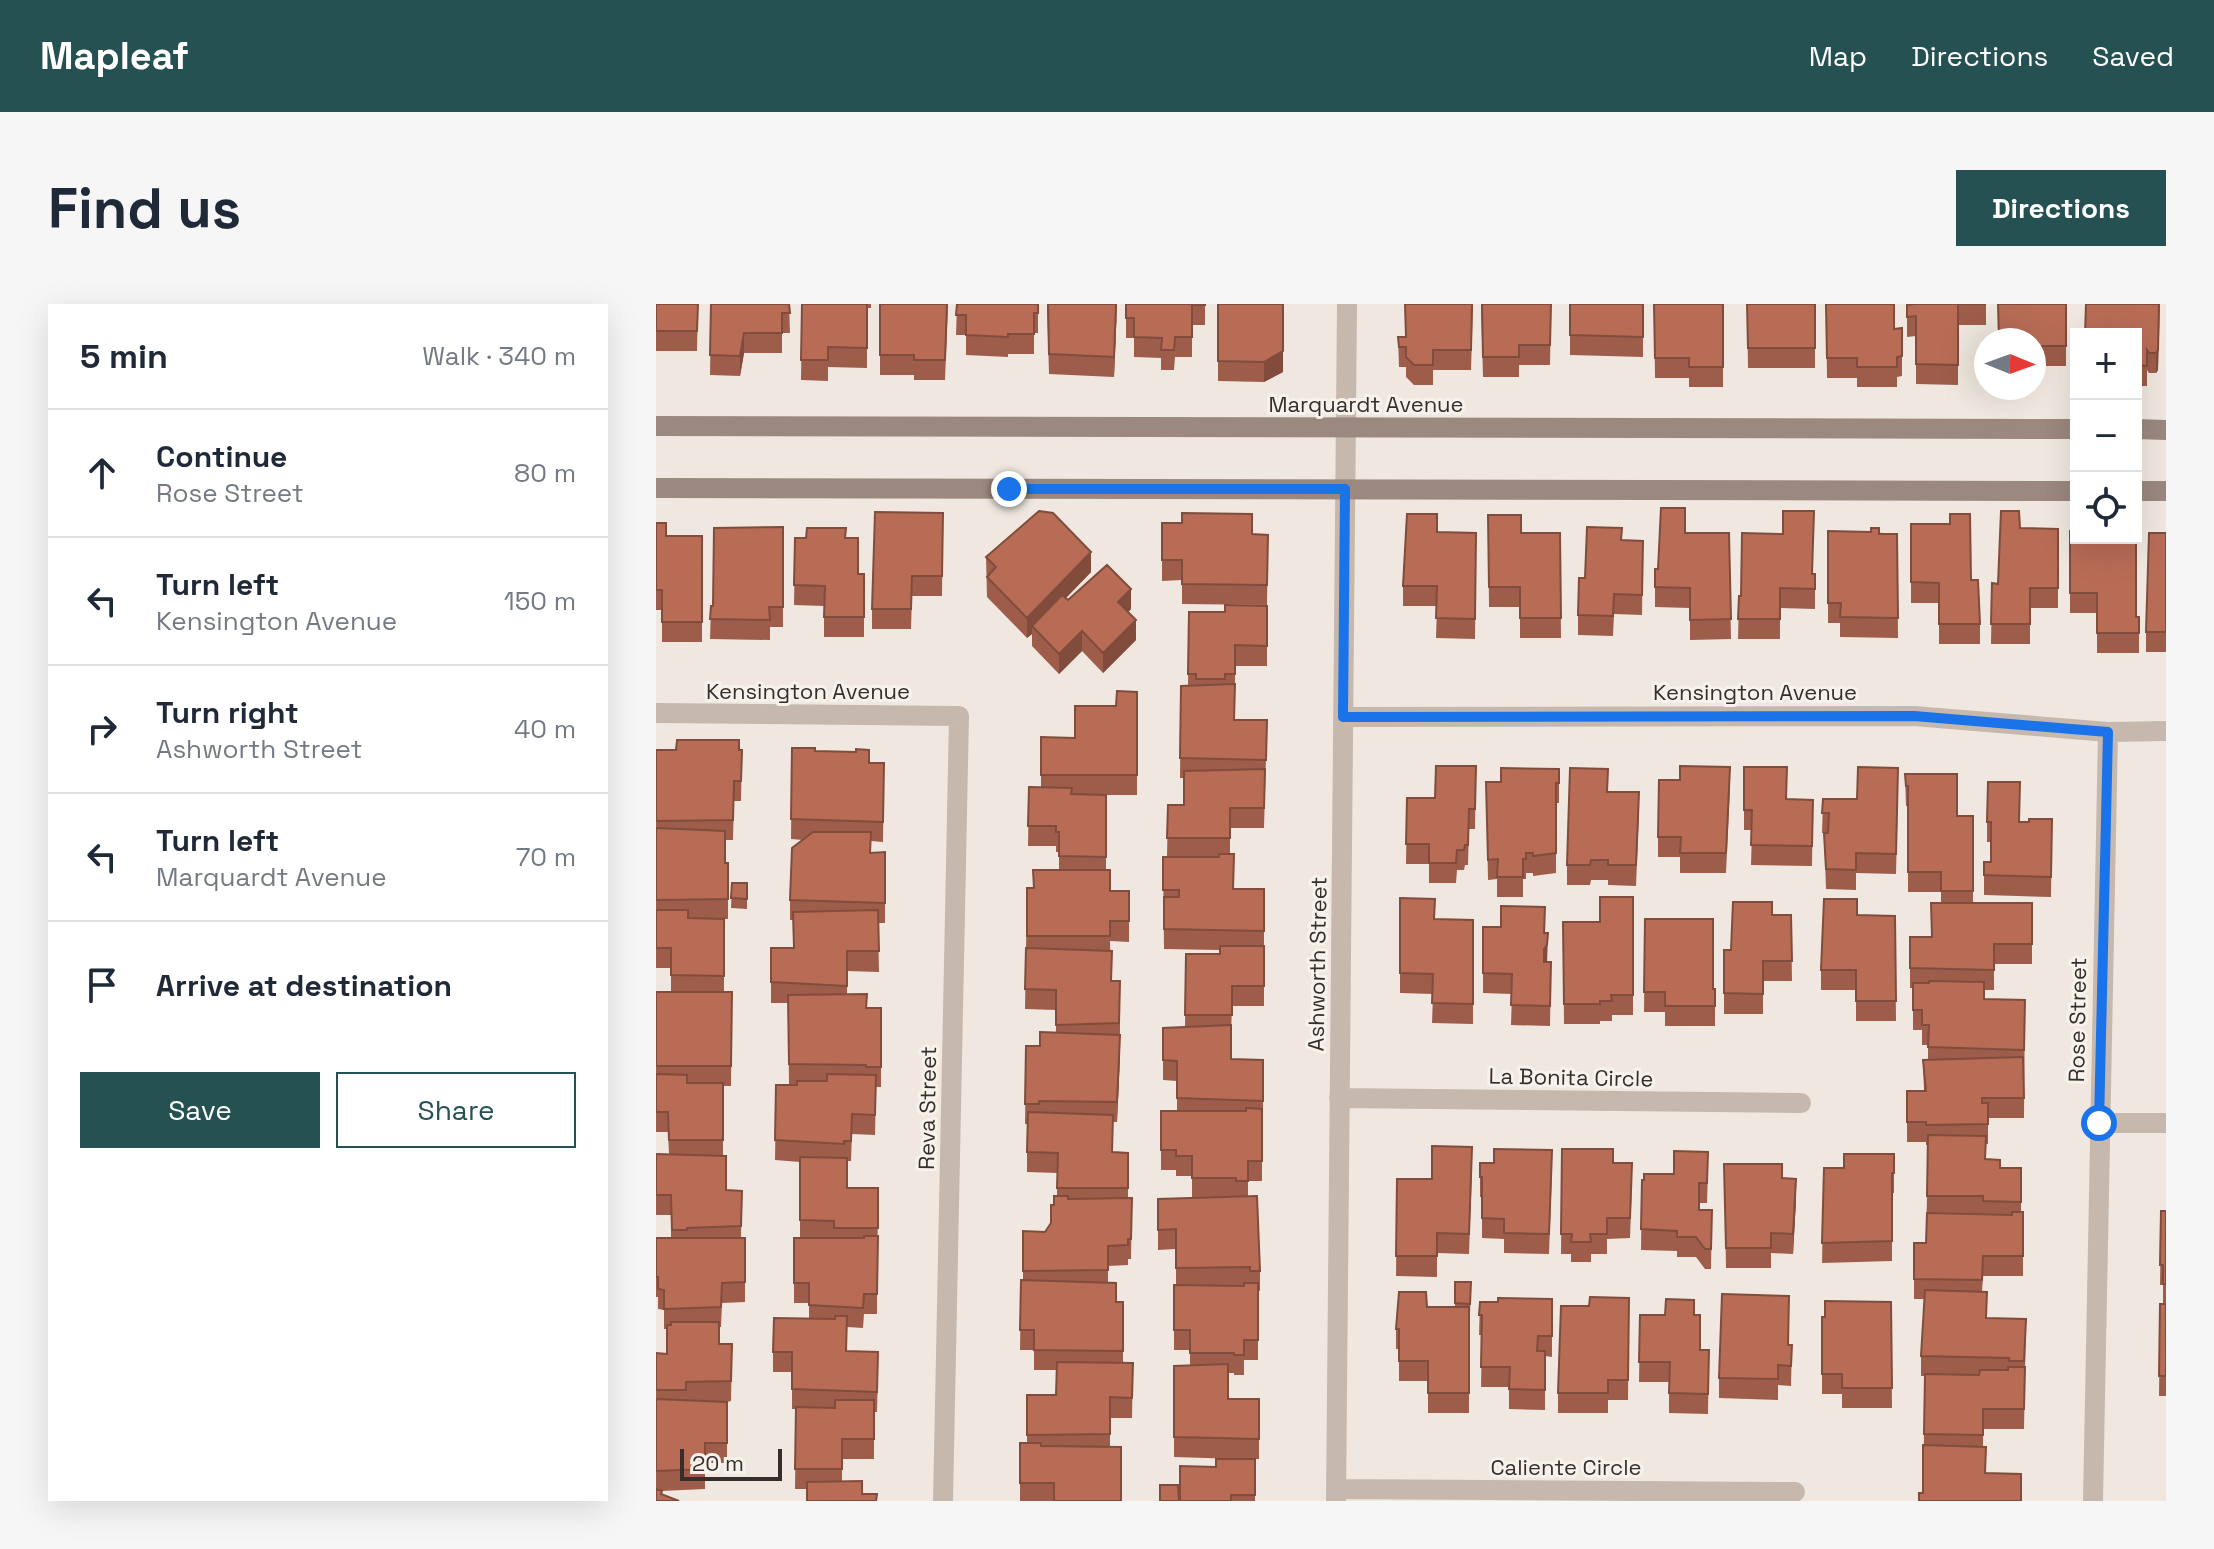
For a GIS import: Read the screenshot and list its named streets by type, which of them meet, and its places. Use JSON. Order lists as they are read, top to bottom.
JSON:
{
  "streets": {
    "main road": ["Marquardt Avenue"],
    "street": [
      "Kensington Avenue",
      "Ashworth Street",
      "Rose Street",
      "La Bonita Circle",
      "Reva Street",
      "Caliente Circle"
    ]
  },
  "crossings": [
    ["Marquardt Avenue", "Ashworth Street"],
    ["Kensington Avenue", "Ashworth Street"],
    ["Kensington Avenue", "Rose Street"],
    ["Kensington Avenue", "Reva Street"],
    ["Ashworth Street", "La Bonita Circle"],
    ["Ashworth Street", "Caliente Circle"]
  ],
  "scale_bar": "20 m",
  "north": "right",
  "page": {
    "header": "Mapleaf",
    "nav": ["Map", "Directions", "Saved"],
    "buttons": [
      "Directions",
      ["Save", "Share"]
    ],
    "title": "Find us",
    "heading": ["5 min", "Walk · 340 m"],
    "map_buttons": ["+", "−"],
    "list": [
      ["Continue", "Rose Street", "80 m"],
      ["Turn left", "Kensington Avenue", "150 m"],
      ["Turn right", "Ashworth Street", "40 m"],
      ["Turn left", "Marquardt Avenue", "70 m"],
      "Arrive at destination"
    ],
    "scale": "20 m"
  }
}
